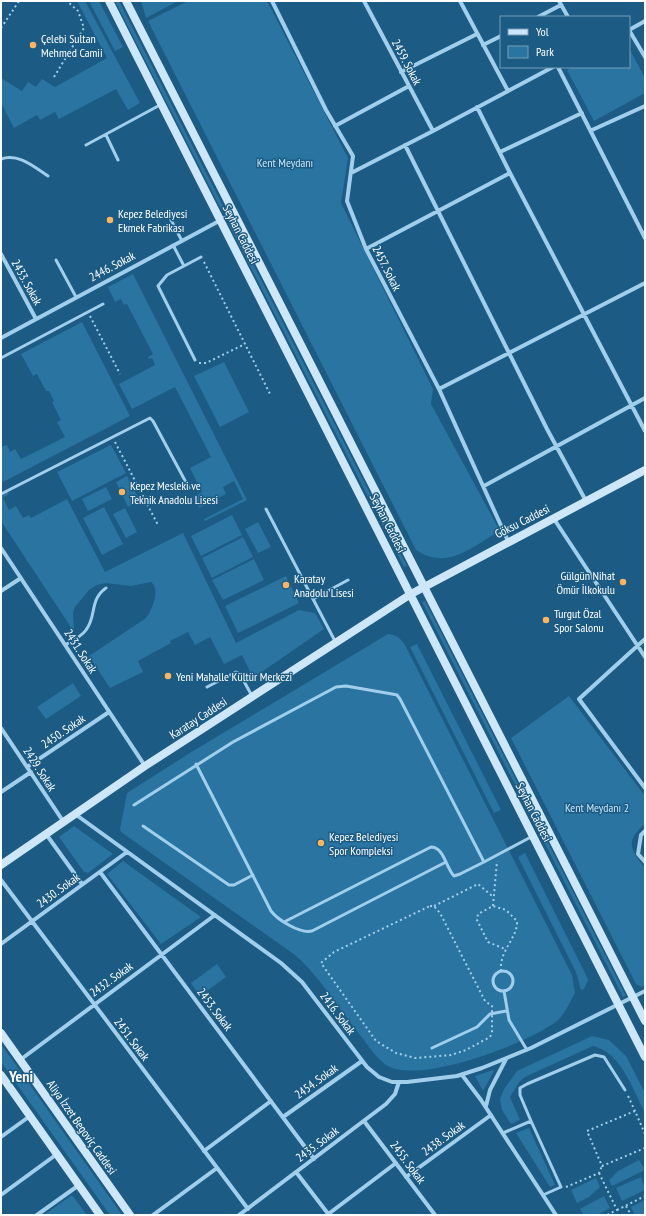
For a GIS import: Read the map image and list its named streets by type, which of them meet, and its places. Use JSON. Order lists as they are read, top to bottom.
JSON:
{
  "streets": {
    "street": [
      "2459. Sokak",
      "Seyhan Caddesi",
      "2446. Sokak",
      "2457. Sokak",
      "2433. Sokak",
      "Göksu Caddesi",
      "2431. Sokak",
      "Karatay Caddesi",
      "2450. Sokak",
      "2429. Sokak",
      "2430. Sokak",
      "2432. Sokak",
      "2453. Sokak",
      "2416. Sokak",
      "2451. Sokak",
      "2454. Sokak",
      "Aliya İzzet Begoviç Caddesi",
      "2438. Sokak",
      "2435. Sokak",
      "2455. Sokak"
    ]
  },
  "crossings": [
    ["Seyhan Caddesi", "2446. Sokak"],
    ["Seyhan Caddesi", "Göksu Caddesi"],
    ["Seyhan Caddesi", "Karatay Caddesi"],
    ["Seyhan Caddesi", "2416. Sokak"],
    ["2446. Sokak", "2433. Sokak"],
    ["2457. Sokak", "Göksu Caddesi"],
    ["Göksu Caddesi", "Karatay Caddesi"],
    ["2431. Sokak", "Karatay Caddesi"],
    ["2431. Sokak", "2450. Sokak"],
    ["Karatay Caddesi", "2429. Sokak"],
    ["Karatay Caddesi", "2416. Sokak"],
    ["2450. Sokak", "2429. Sokak"],
    ["2430. Sokak", "2453. Sokak"],
    ["2430. Sokak", "2416. Sokak"],
    ["2430. Sokak", "2451. Sokak"],
    ["2432. Sokak", "2453. Sokak"],
    ["2432. Sokak", "2416. Sokak"],
    ["2432. Sokak", "2451. Sokak"],
    ["2432. Sokak", "Aliya İzzet Begoviç Caddesi"],
    ["2453. Sokak", "2454. Sokak"],
    ["2453. Sokak", "2435. Sokak"],
    ["2416. Sokak", "2454. Sokak"],
    ["2416. Sokak", "2435. Sokak"],
    ["2451. Sokak", "2435. Sokak"],
    ["2438. Sokak", "2455. Sokak"],
    ["2435. Sokak", "2455. Sokak"]
  ],
  "districts": ["Yeni"],
  "parks": ["Kent Meydanı", "Kent Meydanı 2"],
  "places": [
    "Çelebi Sultan Mehmed Camii",
    "Kepez Belediyesi Ekmek Fabrikası",
    "Kepez Mesleki ve Teknik Anadolu Lisesi",
    "Gülgün Nihat Ömür İlkokulu",
    "Karatay Anadolu Lisesi",
    "Turgut Özal Spor Salonu",
    "Yeni Mahalle Kültür Merkezi",
    "Kepez Belediyesi Spor Kompleksi"
  ],
  "legend": ["Yol", "Park"]
}
